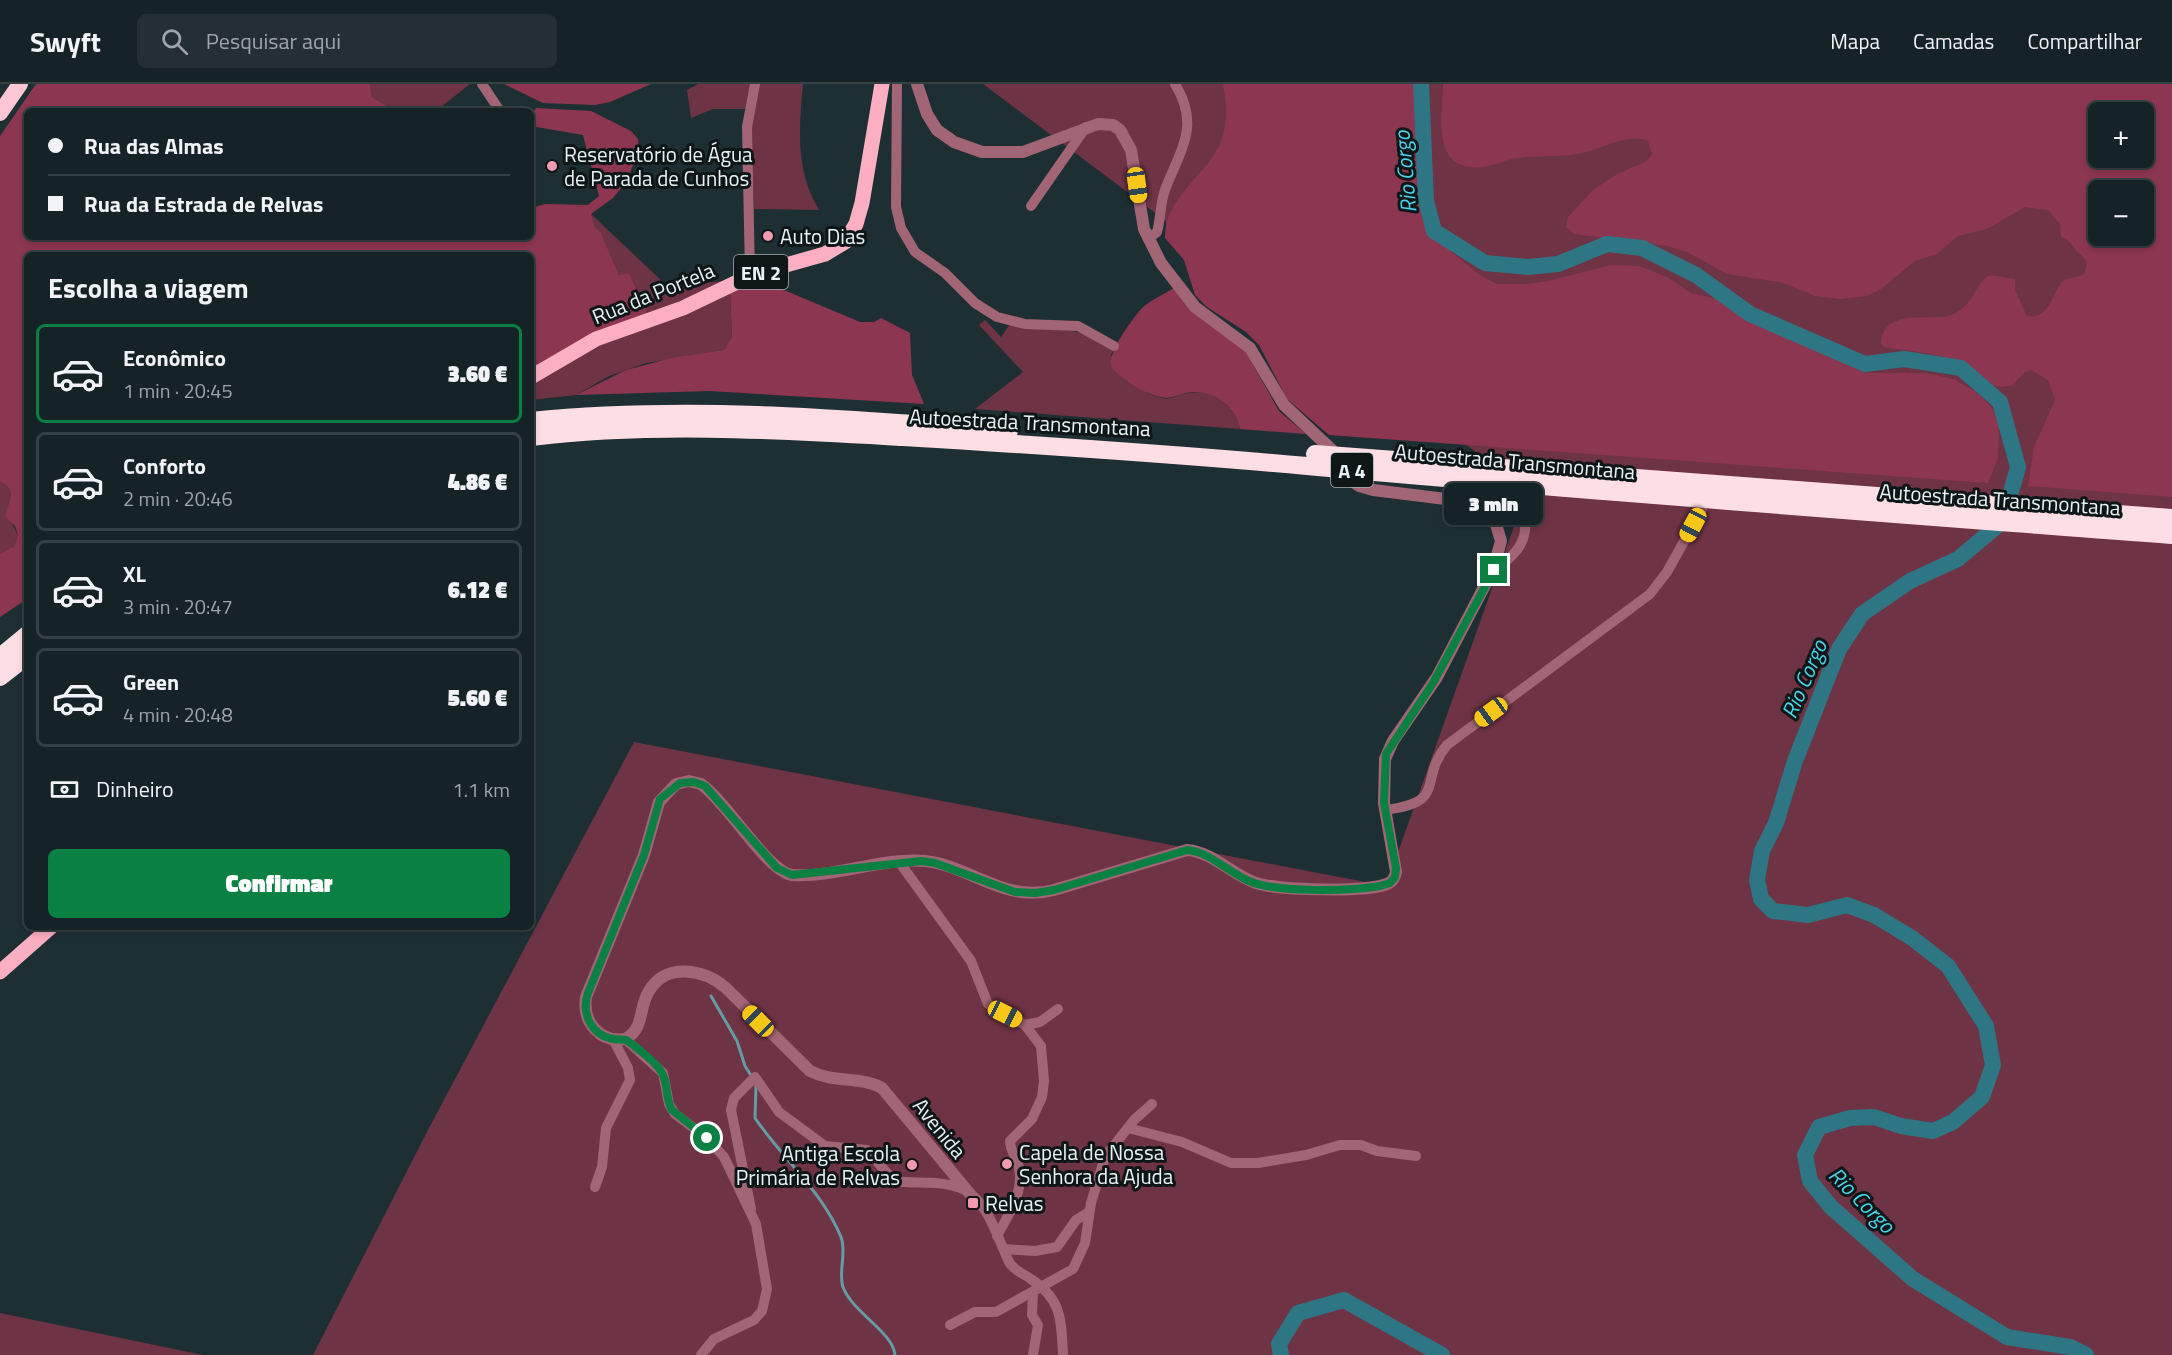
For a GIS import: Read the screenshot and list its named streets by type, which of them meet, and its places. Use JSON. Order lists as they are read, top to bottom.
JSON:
{
  "streets": {
    "highway": ["Autoestrada Transmontana", "A 4"],
    "main road": ["EN 2", "Rua da Portela"],
    "street": ["Avenida"]
  },
  "water": ["Rio Corgo"],
  "places": {
    "other": [
      "Reservatório de Água de Parada de Cunhos",
      "Auto Dias",
      "Capela de Nossa Senhora da Ajuda",
      "Antiga Escola Primária de Relvas"
    ],
    "transit": ["Relvas"]
  },
  "page": {
    "header": "Swyft",
    "search": "Pesquisar aqui",
    "nav": ["Mapa", "Camadas", "Compartilhar"],
    "map_buttons": ["+", "−"],
    "banner": ["Rua das Almas", "Rua da Estrada de Relvas"],
    "heading": "Escolha a viagem",
    "list": [
      {
        "name": "Econômico",
        "note": "1 min · 20:45",
        "value": "3.60 €"
      },
      {
        "name": "Conforto",
        "note": "2 min · 20:46",
        "value": "4.86 €"
      },
      {
        "name": "XL",
        "note": "3 min · 20:47",
        "value": "6.12 €"
      },
      {
        "name": "Green",
        "note": "4 min · 20:48",
        "value": "5.60 €"
      }
    ],
    "bubble": "3 min",
    "pay": ["Dinheiro", "1.1 km"],
    "buttons": "Confirmar"
  }
}
